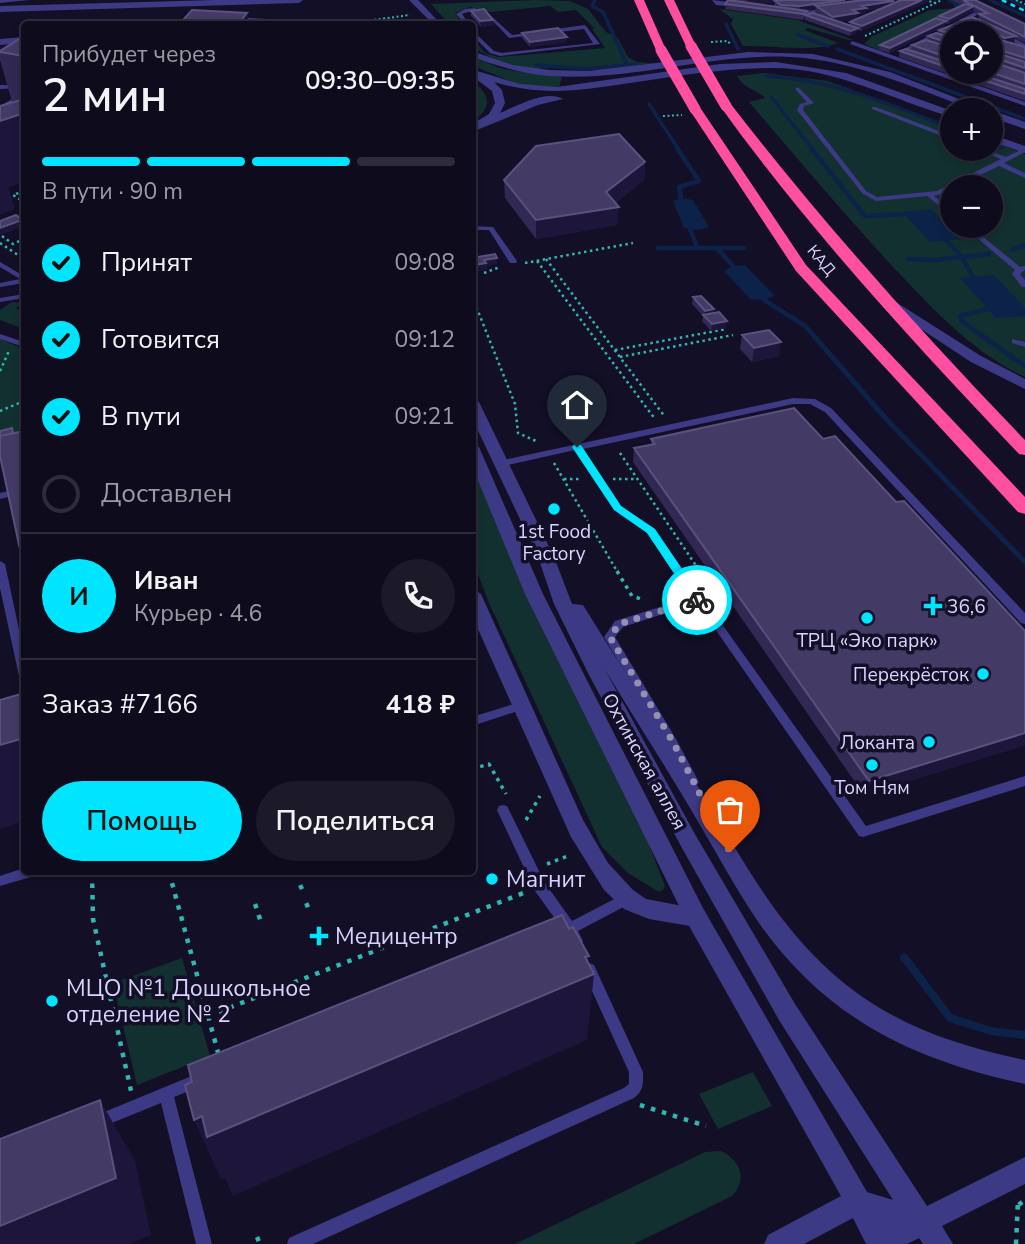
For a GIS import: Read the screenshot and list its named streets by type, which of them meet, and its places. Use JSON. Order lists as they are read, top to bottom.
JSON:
{
  "streets": {
    "highway": ["КАД"],
    "street": ["Охтинская аллея"]
  },
  "places": {
    "other": [
      "1st Food Factory",
      "ТРЦ «Эко парк»",
      "Перекрёсток",
      "Локанта",
      "Том Ням",
      "Магнит",
      "МЦО №1 Дошкольное отделение № 2"
    ],
    "health": ["36,6", "Медицентр"]
  },
  "page": {
    "map_buttons": ["+", "−"],
    "heading": ["2 мин", "Прибудет через", "09:30–09:35"],
    "panel": [
      "Иван",
      "Курьер · 4.6",
      "Заказ #7166",
      "418 ₽"
    ],
    "bar": "В пути · 90 m",
    "list": [
      ["Принят", "09:08"],
      ["Готовится", "09:12"],
      ["В пути", "09:21"],
      "Доставлен"
    ],
    "round": "И",
    "buttons": ["Помощь", "Поделиться"]
  }
}
